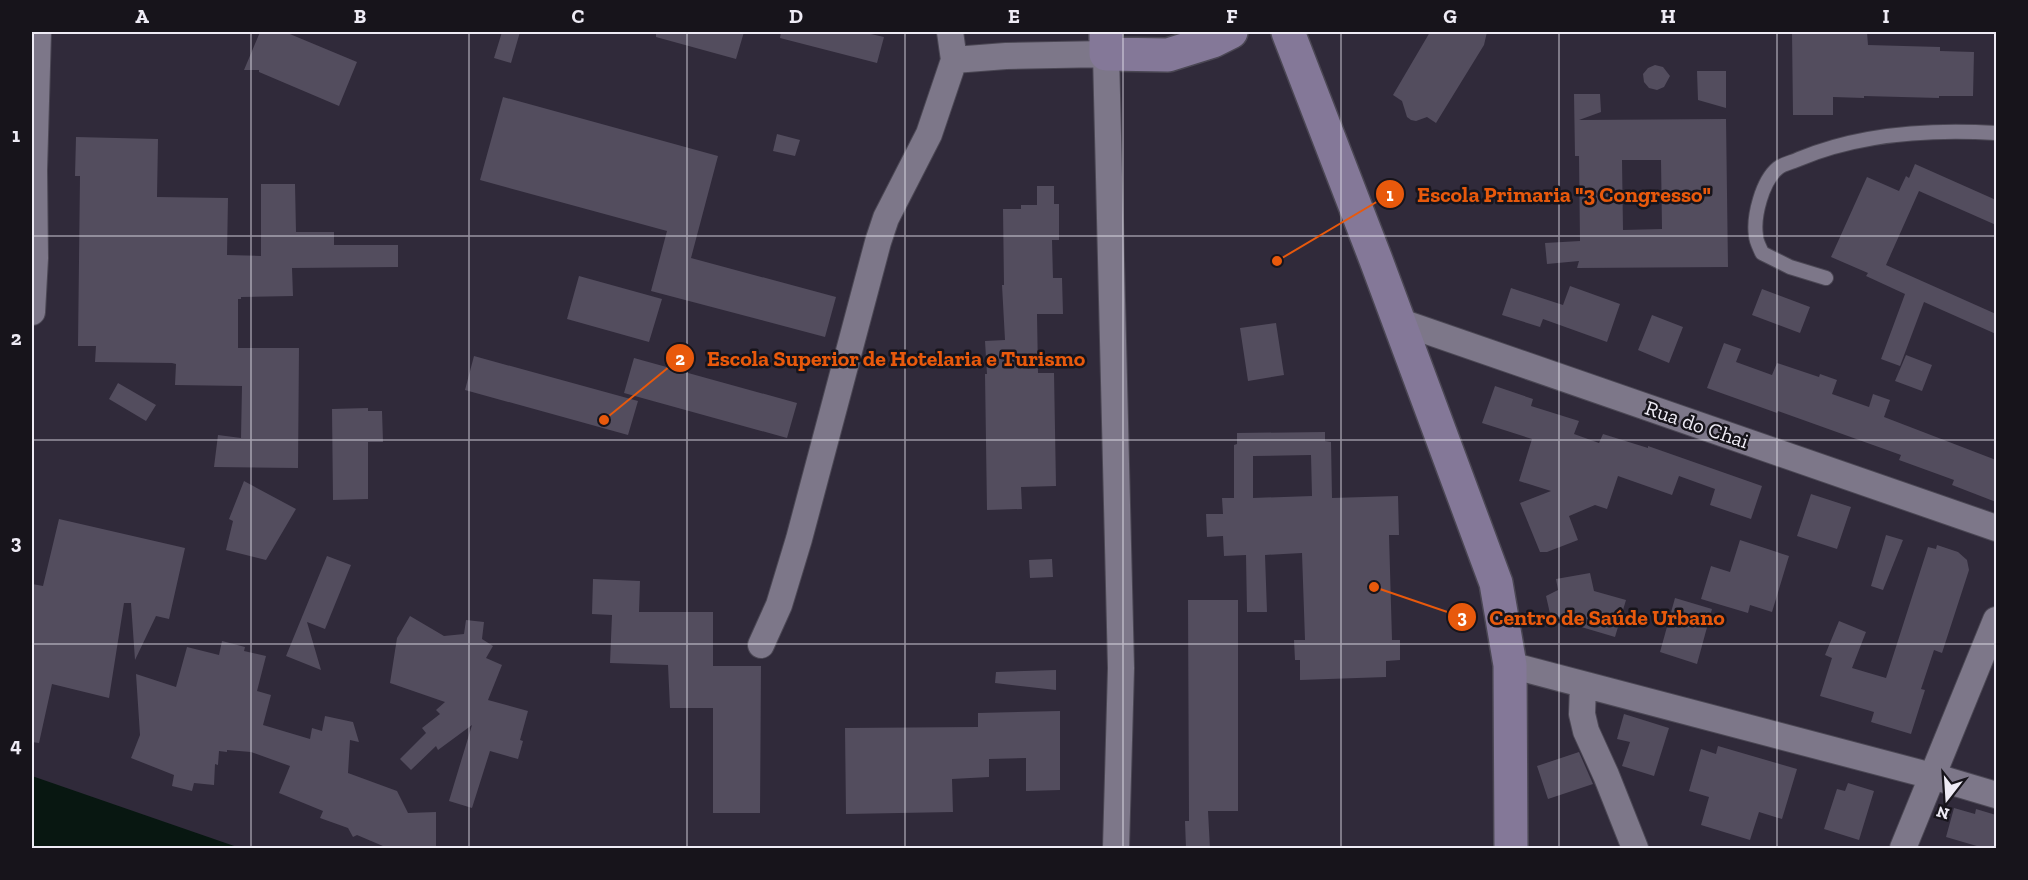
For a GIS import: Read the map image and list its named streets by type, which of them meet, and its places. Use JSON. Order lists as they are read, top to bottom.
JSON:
{
  "streets": {
    "street": ["Rua do Chai"]
  },
  "places": ["Escola Primaria \"3 Congresso\"", "Escola Superior de Hotelaria e Turismo", "Centro de Saúde Urbano"],
  "north": "bottom",
  "grid": {
    "columns": [
      "A",
      "B",
      "C",
      "D",
      "E",
      "F",
      "G",
      "H",
      "I"
    ],
    "rows": [
      "1",
      "2",
      "3",
      "4"
    ]
  }
}
